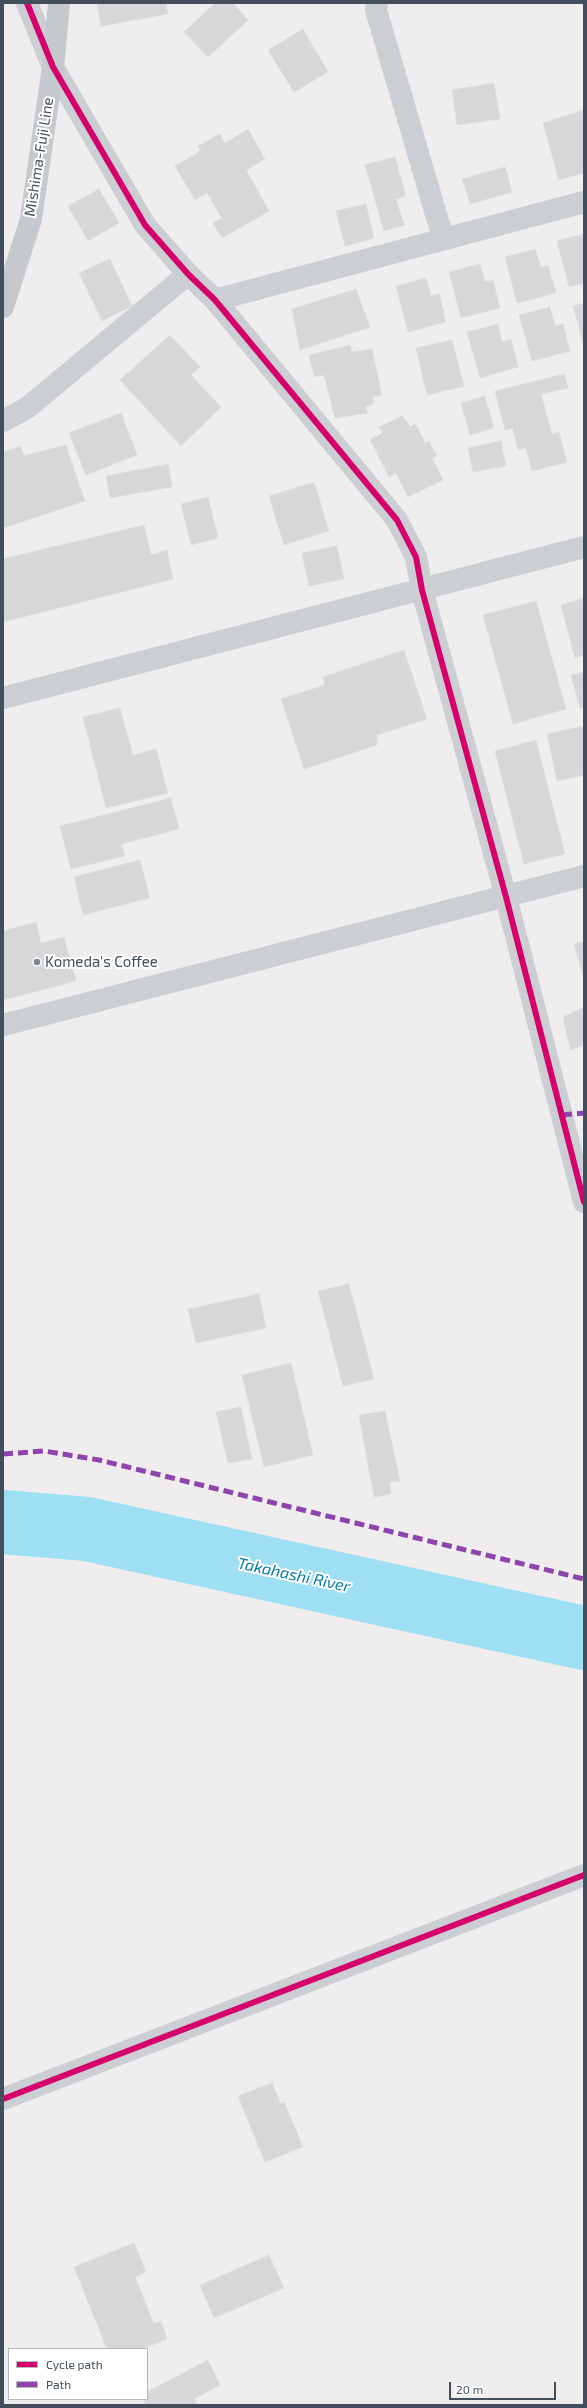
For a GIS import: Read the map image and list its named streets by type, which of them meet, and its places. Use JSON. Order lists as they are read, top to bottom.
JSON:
{
  "streets": {
    "main road": ["Mishima-Fuji Line"]
  },
  "water": ["Takahashi River"],
  "places": ["Komeda's Coffee"],
  "legend": ["Cycle path", "Path"],
  "scale_bar": "20 m"
}
